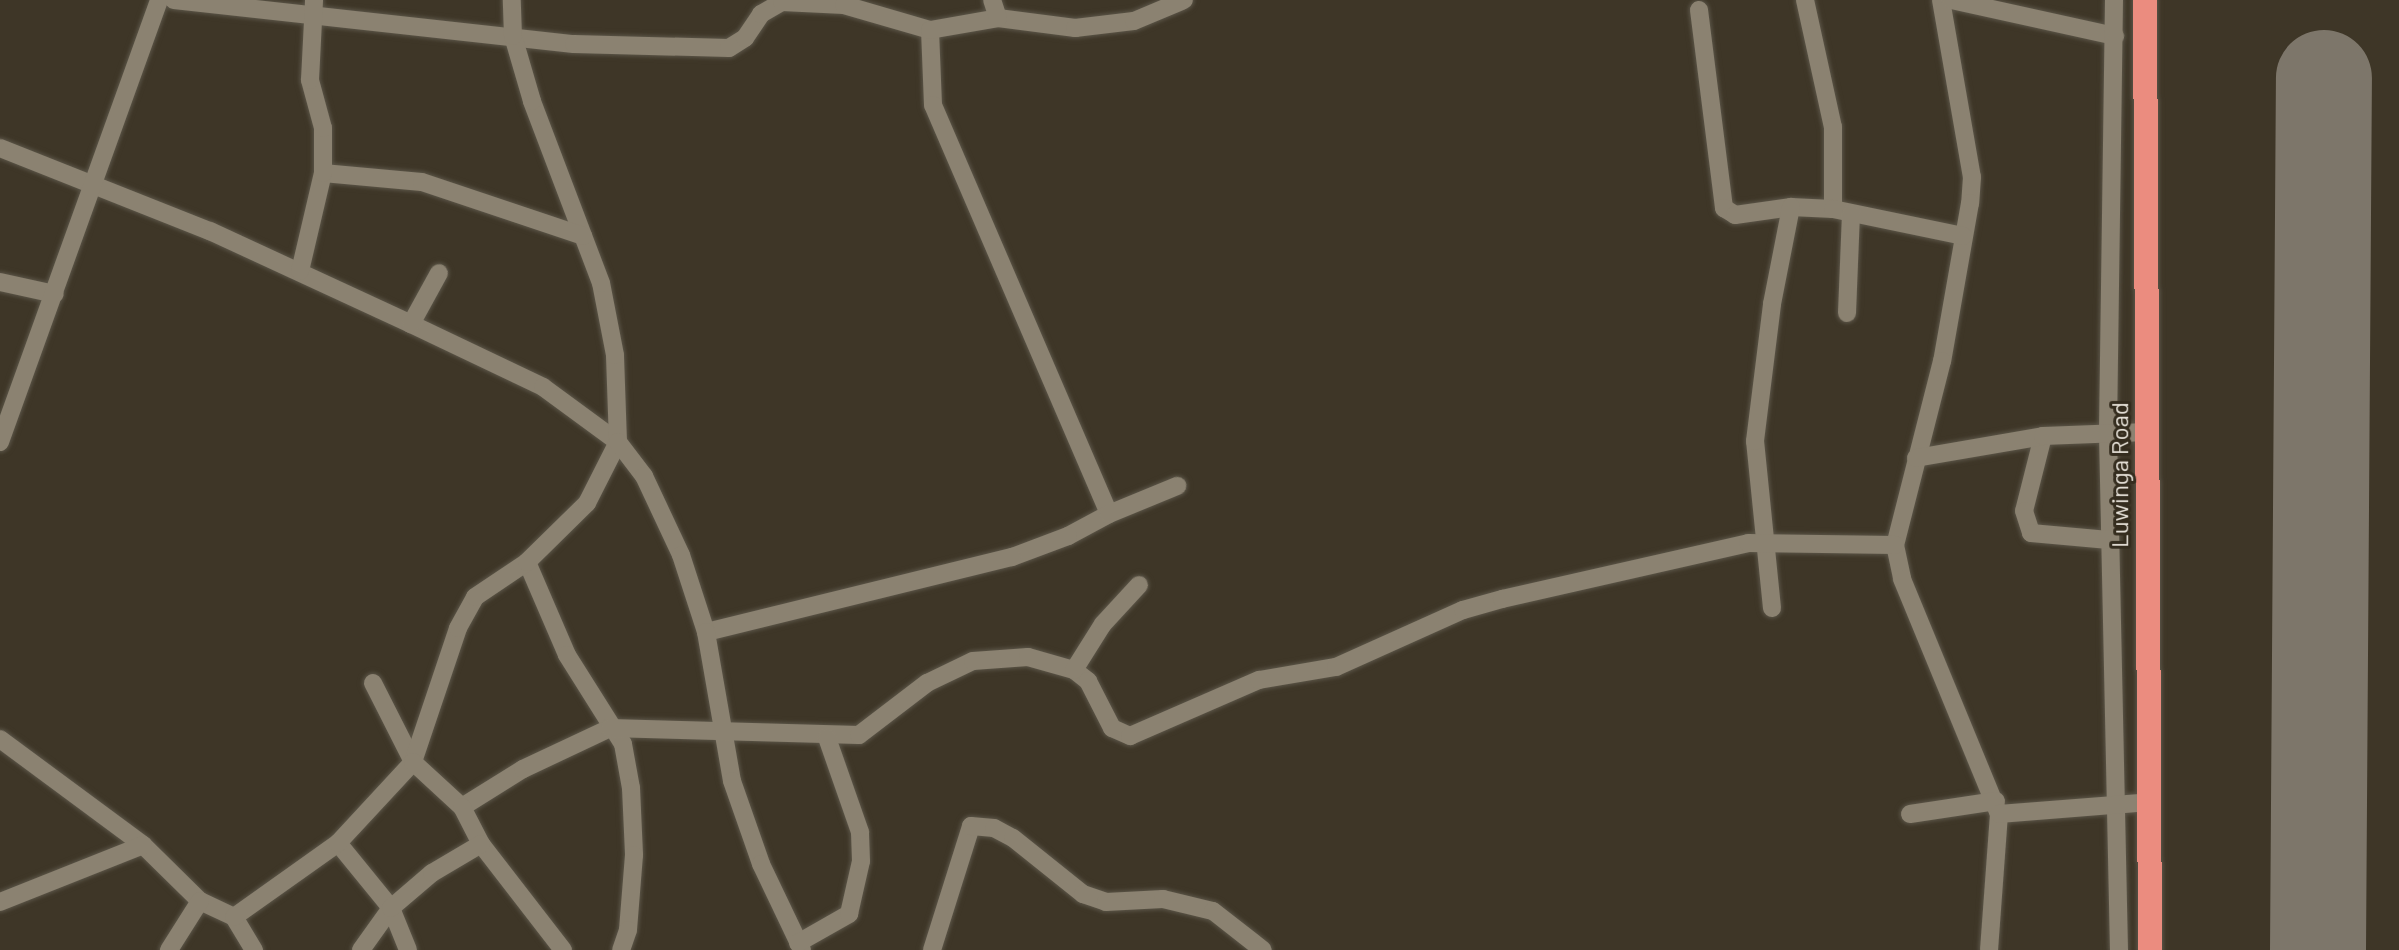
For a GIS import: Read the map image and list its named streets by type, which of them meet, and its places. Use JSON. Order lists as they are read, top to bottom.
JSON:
{
  "streets": {
    "highway": ["Luwinga Road"]
  }
}
